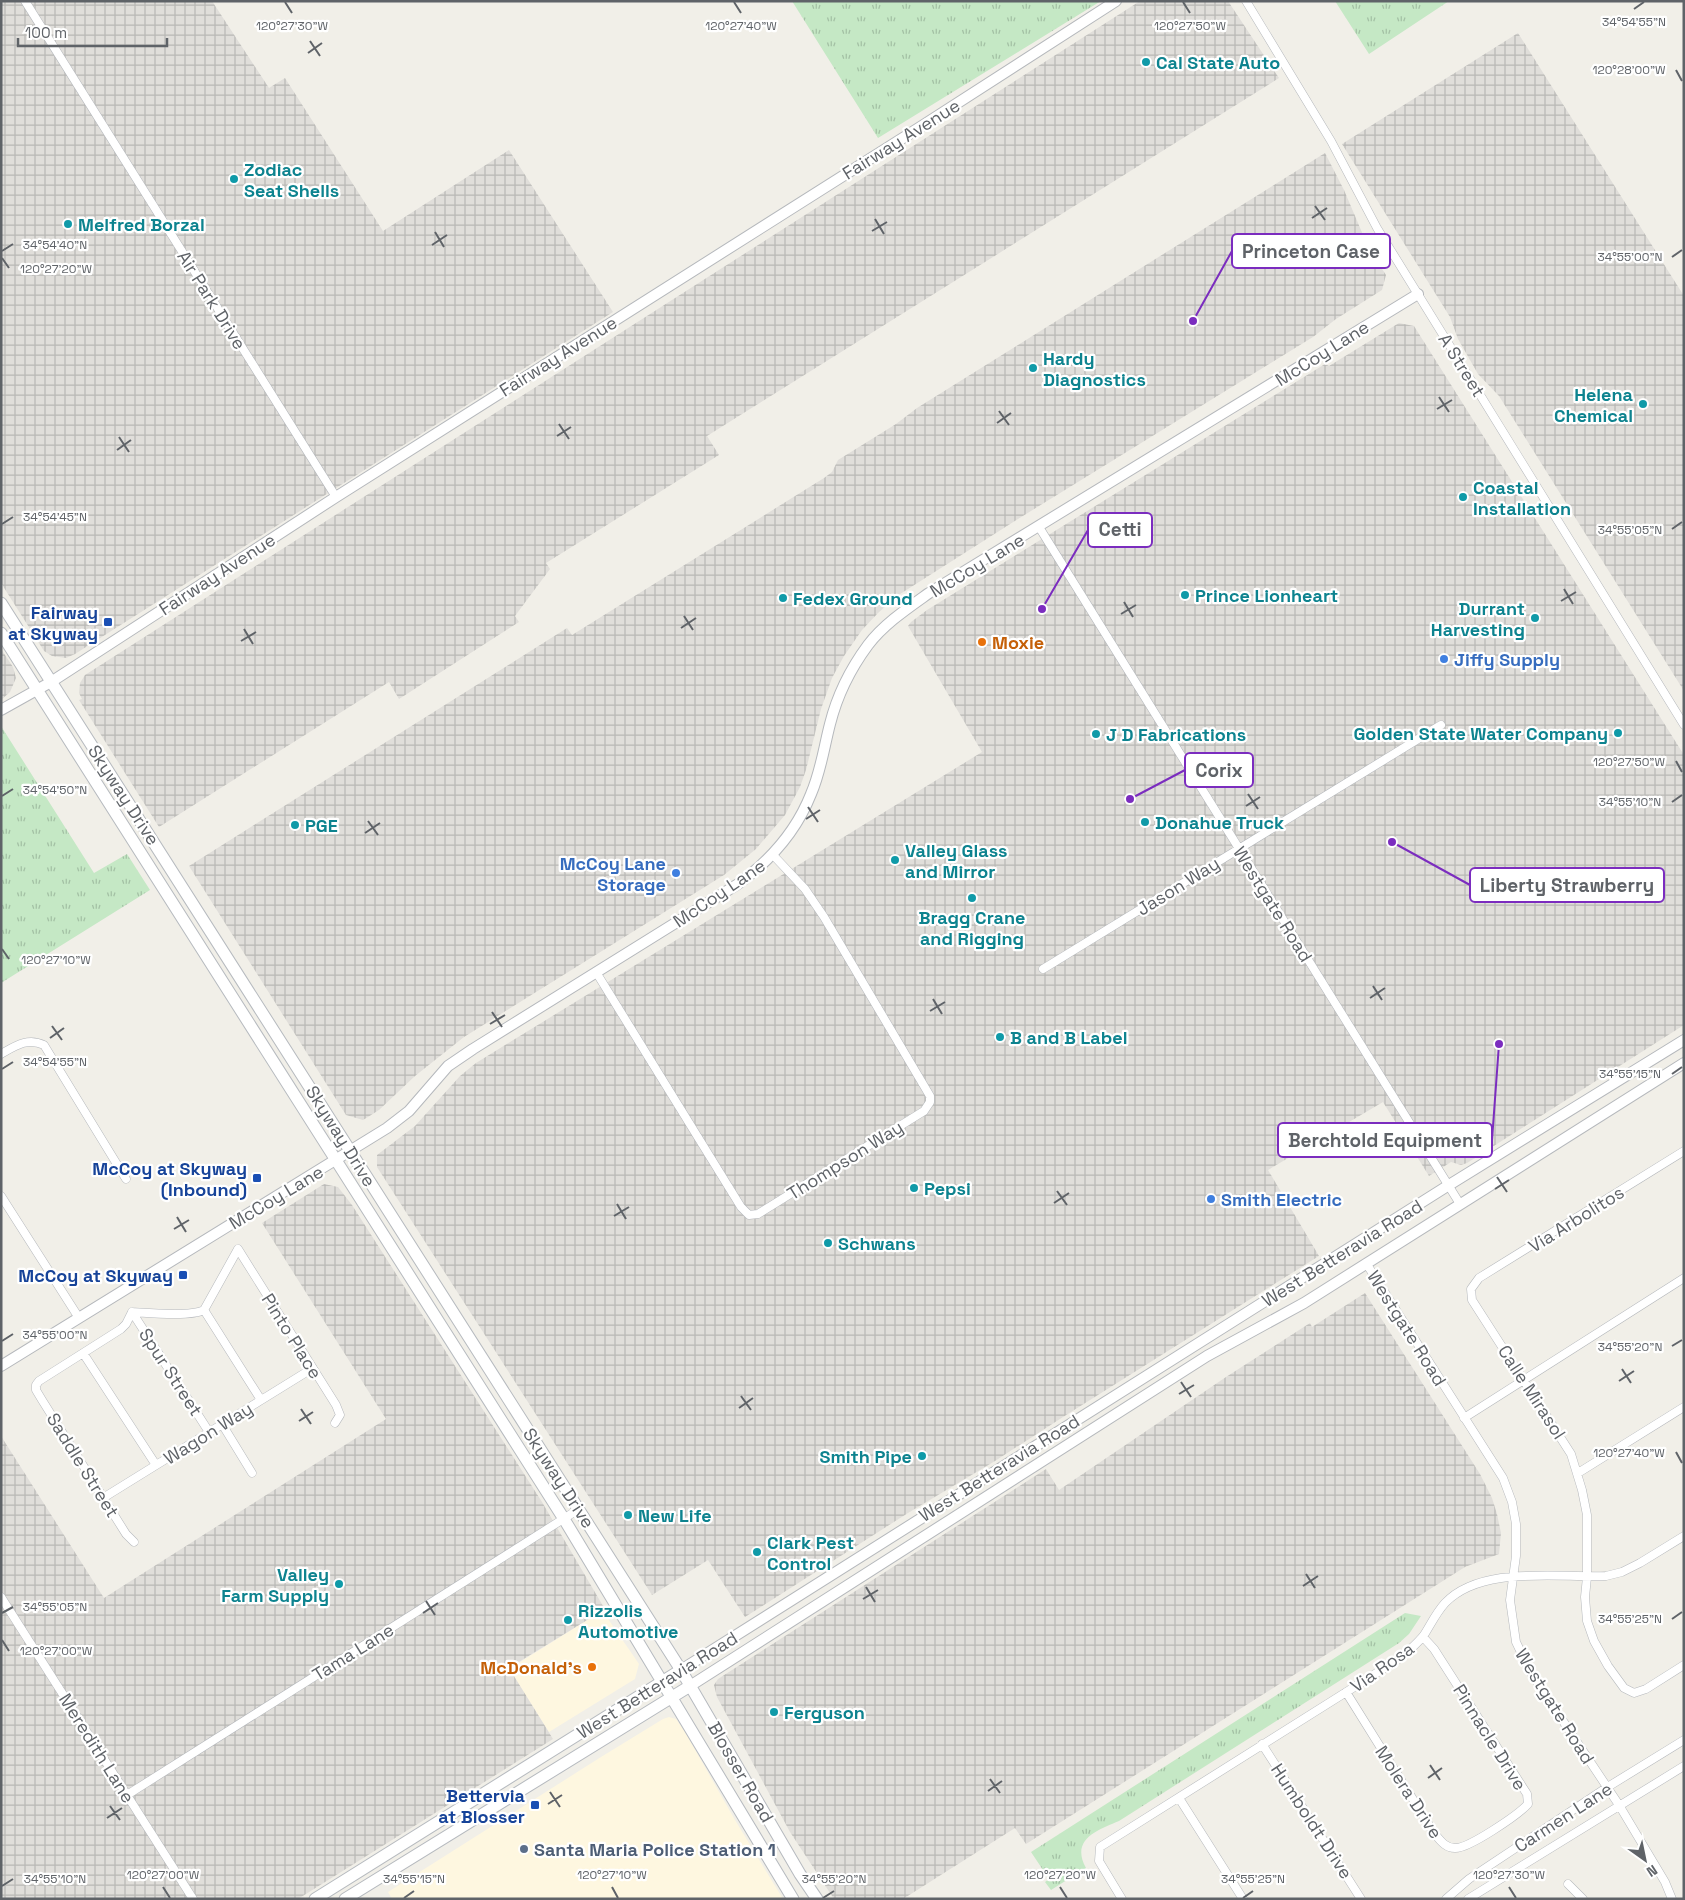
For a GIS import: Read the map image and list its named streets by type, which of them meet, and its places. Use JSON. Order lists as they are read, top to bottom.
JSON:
{
  "streets": {
    "main road": ["Skyway Drive", "West Betteravia Road", "Blosser Road"],
    "street": [
      "Fairway Avenue",
      "Air Park Drive",
      "McCoy Lane",
      "A Street",
      "Jason Way",
      "Westgate Road",
      "Thompson Way",
      "Via Arbolitos",
      "Pinto Place",
      "Spur Street",
      "Calle Mirasol",
      "Wagon Way",
      "Saddle Street",
      "Tama Lane",
      "Via Rosa",
      "Pinnacle Drive",
      "Meredith Lane",
      "Molera Drive",
      "Carmen Lane",
      "Humboldt Drive"
    ]
  },
  "crossings": [
    ["Fairway Avenue", "Air Park Drive"],
    ["Fairway Avenue", "Skyway Drive"],
    ["McCoy Lane", "A Street"],
    ["McCoy Lane", "Skyway Drive"],
    ["McCoy Lane", "Westgate Road"],
    ["McCoy Lane", "Thompson Way"],
    ["Skyway Drive", "West Betteravia Road"],
    ["Skyway Drive", "Tama Lane"],
    ["Skyway Drive", "Blosser Road"],
    ["Jason Way", "Westgate Road"],
    ["Westgate Road", "West Betteravia Road"],
    ["Westgate Road", "Via Rosa"],
    ["Westgate Road", "Carmen Lane"],
    ["Via Arbolitos", "Calle Mirasol"],
    ["West Betteravia Road", "Blosser Road"],
    ["Pinto Place", "Wagon Way"],
    ["Spur Street", "Wagon Way"],
    ["Calle Mirasol", "Via Rosa"],
    ["Wagon Way", "Saddle Street"],
    ["Tama Lane", "Meredith Lane"],
    ["Via Rosa", "Pinnacle Drive"],
    ["Via Rosa", "Molera Drive"],
    ["Via Rosa", "Humboldt Drive"],
    ["Pinnacle Drive", "Molera Drive"]
  ],
  "places": {
    "other": [
      "Cal State Auto",
      "Zodiac Seat Shells",
      "Melfred Borzal",
      "Princeton Case",
      "Hardy Diagnostics",
      "Helena Chemical",
      "Coastal Installation",
      "Prince Lionheart",
      "Fedex Ground",
      "Cetti",
      "Durrant Harvesting",
      "Moxie",
      "Jiffy Supply",
      "Golden State Water Company",
      "J D Fabrications",
      "Corix",
      "Donahue Truck",
      "PGE",
      "Liberty Strawberry",
      "Valley Glass and Mirror",
      "McCoy Lane Storage",
      "Bragg Crane and Rigging",
      "B and B Label",
      "Berchtold Equipment",
      "Pepsi",
      "Smith Electric",
      "Schwans",
      "Smith Pipe",
      "New Life",
      "Clark Pest Control",
      "Valley Farm Supply",
      "Rizzolis Automotive",
      "McDonald's",
      "Ferguson",
      "Santa Maria Police Station 1"
    ],
    "transit": [
      "Fairway at Skyway",
      "McCoy at Skyway (Inbound)",
      "McCoy at Skyway",
      "Bettervia at Blosser"
    ]
  },
  "scale_bar": "100 m",
  "north": "bottom right",
  "coordinates": [
    "34°54'55\"N",
    "120°27'30\"W",
    "120°27'40\"W",
    "120°27'50\"W",
    "120°28'00\"W",
    "34°54'40\"N",
    "34°55'00\"N",
    "120°27'20\"W",
    "34°54'45\"N",
    "34°55'05\"N",
    "34°54'50\"N",
    "34°55'10\"N",
    "120°27'10\"W",
    "34°55'15\"N",
    "34°55'20\"N",
    "34°55'25\"N",
    "120°27'00\"W"
  ]
}
